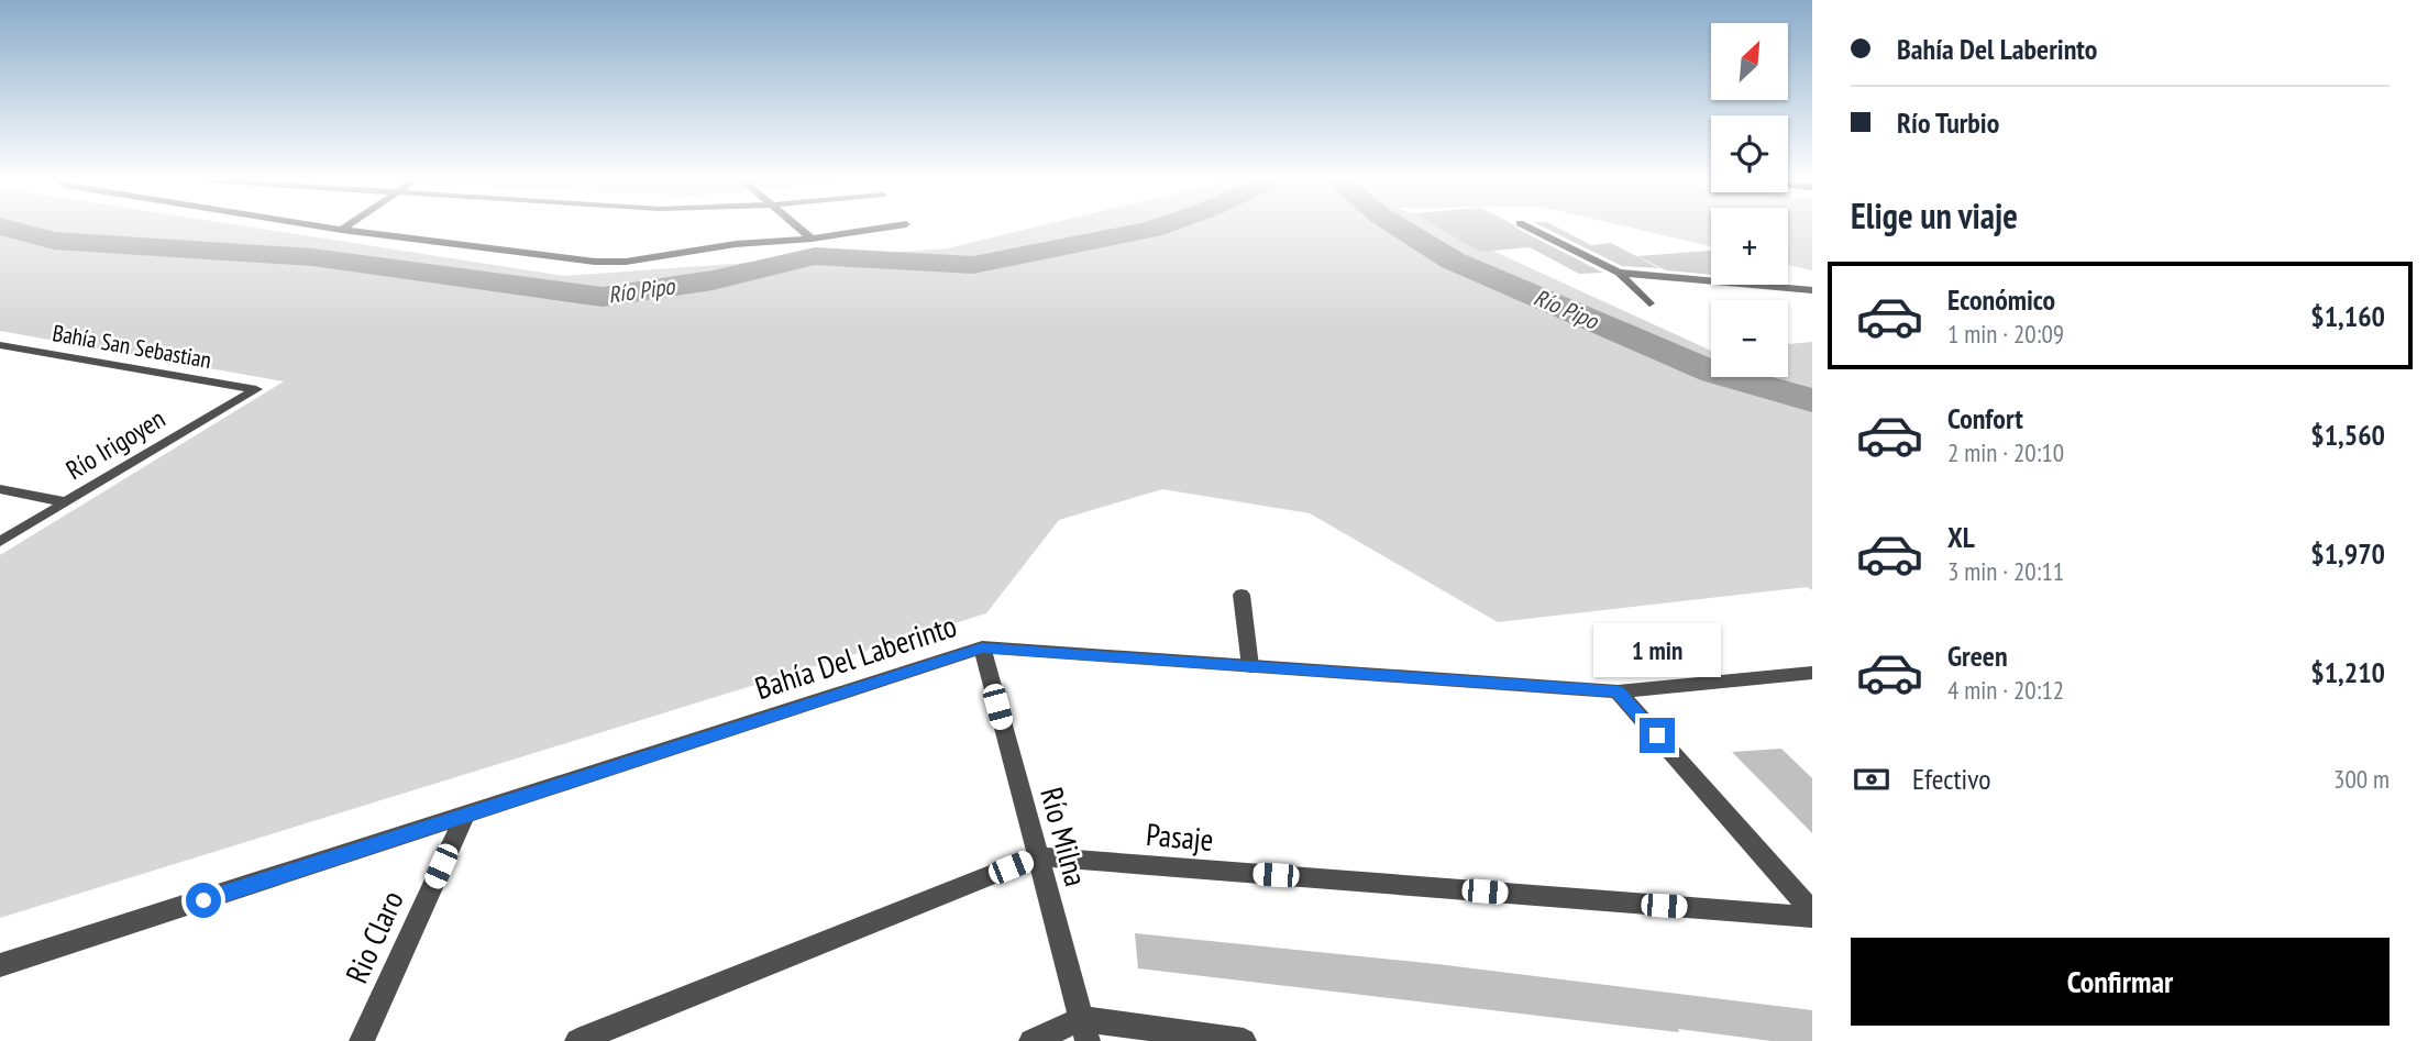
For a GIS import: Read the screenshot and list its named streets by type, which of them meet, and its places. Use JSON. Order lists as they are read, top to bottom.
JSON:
{
  "streets": {
    "street": [
      "Bahía San Sebastian",
      "Río Irigoyen",
      "Bahía Del Laberinto",
      "Río Milna",
      "Pasaje",
      "Rio Claro"
    ]
  },
  "crossings": [
    ["Bahía San Sebastian", "Río Irigoyen"],
    ["Bahía Del Laberinto", "Río Milna"],
    ["Bahía Del Laberinto", "Rio Claro"],
    ["Río Milna", "Pasaje"]
  ],
  "water": ["Río Pipo"],
  "north": "top right",
  "page": {
    "banner": ["Bahía Del Laberinto", "Río Turbio"],
    "map_buttons": ["+", "−"],
    "heading": "Elige un viaje",
    "list": [
      {
        "name": "Económico",
        "note": "1 min · 20:09",
        "value": "$1,160"
      },
      {
        "name": "Confort",
        "note": "2 min · 20:10",
        "value": "$1,560"
      },
      {
        "name": "XL",
        "note": "3 min · 20:11",
        "value": "$1,970"
      },
      {
        "name": "Green",
        "note": "4 min · 20:12",
        "value": "$1,210"
      }
    ],
    "bubble": "1 min",
    "pay": ["Efectivo", "300 m"],
    "buttons": "Confirmar"
  }
}
